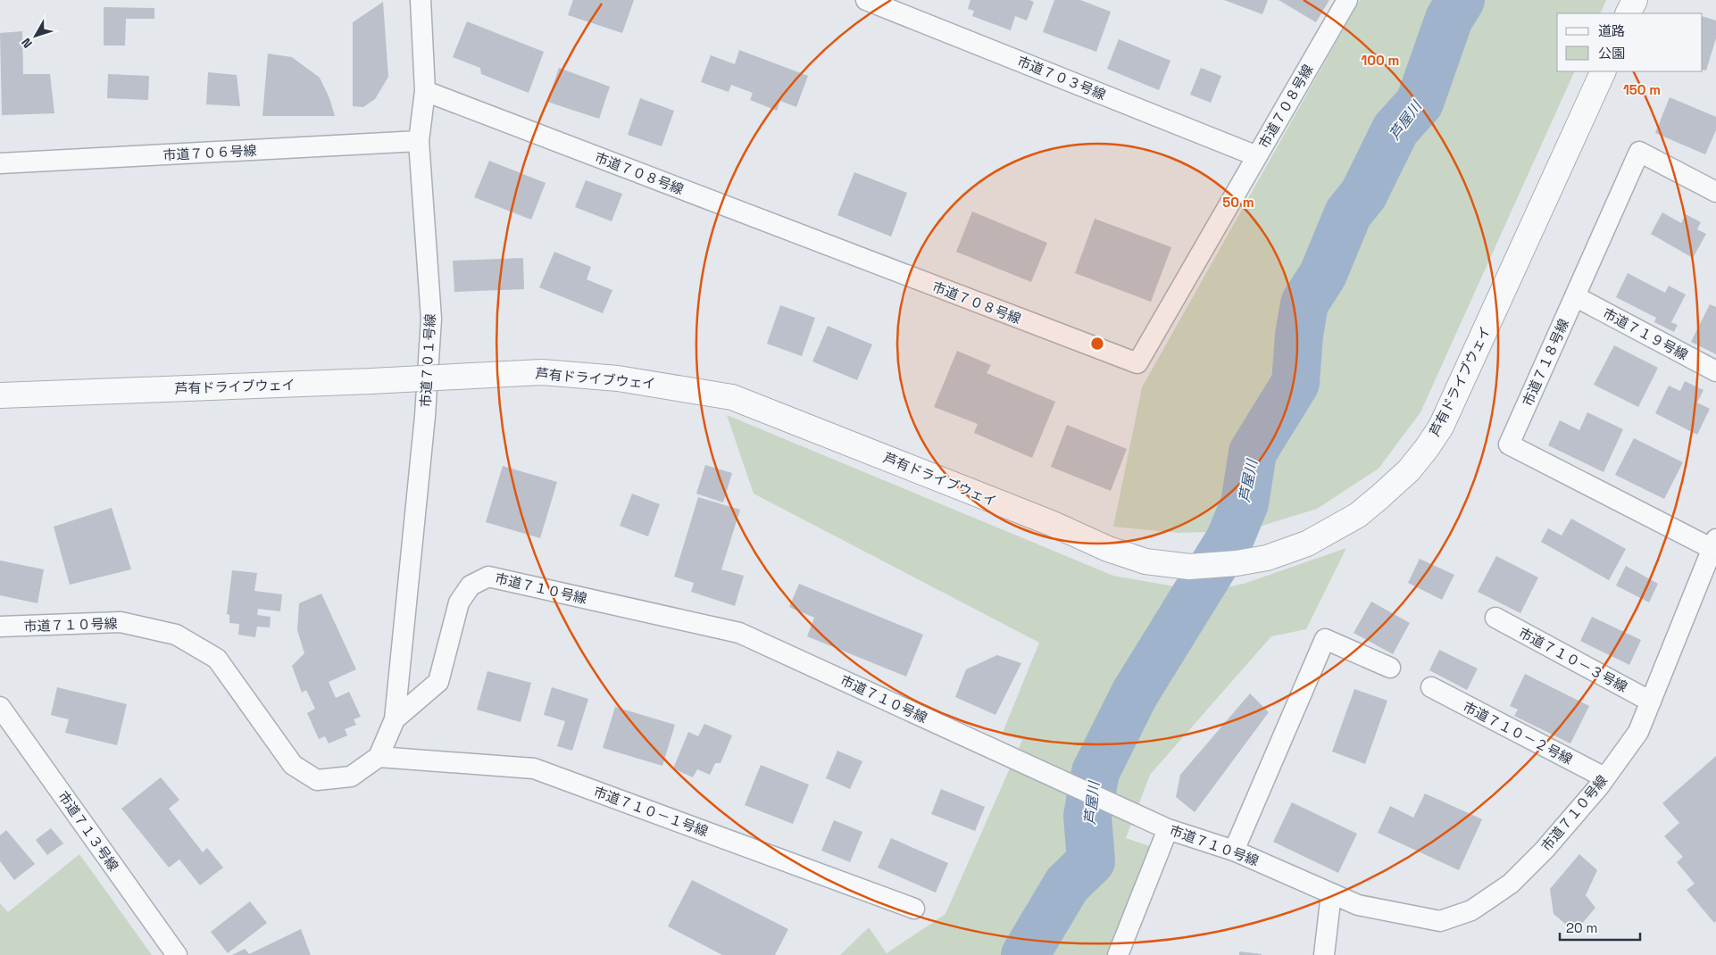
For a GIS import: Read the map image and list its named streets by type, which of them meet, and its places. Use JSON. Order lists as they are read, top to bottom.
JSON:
{
  "streets": {
    "street": [
      "市道７０３号線",
      "市道７０８号線",
      "市道７０６号線",
      "市道７１９号線",
      "市道７０１号線",
      "市道７１８号線",
      "芦有ドライブウェイ",
      "市道７１０号線",
      "市道７１０－３号線",
      "市道７１０－２号線",
      "市道７１０－１号線",
      "市道７１３号線"
    ]
  },
  "crossings": [
    ["市道７０３号線", "市道７０８号線"],
    ["市道７０８号線", "市道７０１号線"],
    ["市道７０６号線", "市道７０１号線"],
    ["市道７１９号線", "市道７１８号線"],
    ["市道７０１号線", "市道７１０号線"],
    ["市道７１８号線", "市道７１０号線"],
    ["市道７１０号線", "市道７１０－３号線"],
    ["市道７１０号線", "市道７１０－２号線"],
    ["市道７１０号線", "市道７１０－１号線"]
  ],
  "water": ["芦屋川"],
  "legend": ["道路", "公園"],
  "scale_bar": "20 m",
  "north": "bottom left",
  "rings": ["100 m", "150 m", "50 m"]
}
